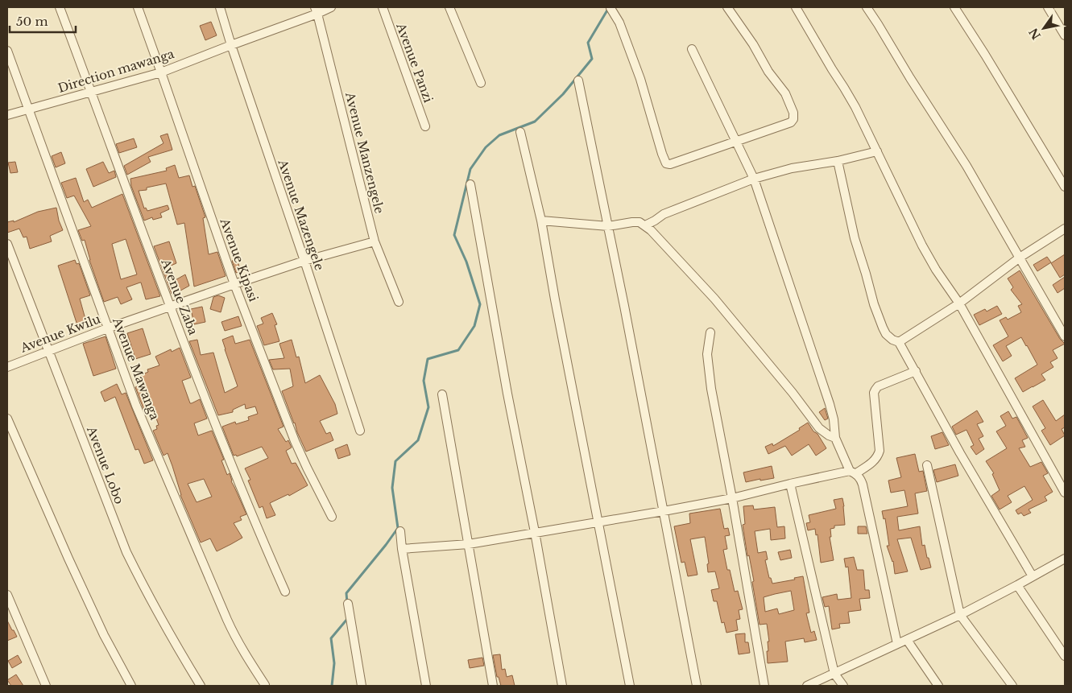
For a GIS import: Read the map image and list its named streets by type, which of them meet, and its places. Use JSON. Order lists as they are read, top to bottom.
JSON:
{
  "streets": {
    "street": [
      "Avenue Panzi",
      "Direction mawanga",
      "Avenue Manzengele",
      "Avenue Mazengele",
      "Avenue Kipasi",
      "Avenue Zaba",
      "Avenue Kwilu",
      "Avenue Mawanga",
      "Avenue Lobo"
    ]
  },
  "crossings": [
    ["Direction mawanga", "Avenue Manzengele"],
    ["Direction mawanga", "Avenue Mazengele"],
    ["Direction mawanga", "Avenue Kipasi"],
    ["Direction mawanga", "Avenue Zaba"],
    ["Direction mawanga", "Avenue Mawanga"],
    ["Avenue Manzengele", "Avenue Kwilu"],
    ["Avenue Mazengele", "Avenue Kwilu"],
    ["Avenue Kipasi", "Avenue Kwilu"],
    ["Avenue Zaba", "Avenue Kwilu"],
    ["Avenue Kwilu", "Avenue Mawanga"],
    ["Avenue Kwilu", "Avenue Lobo"]
  ],
  "scale_bar": "50 m",
  "north": "bottom left"
}
